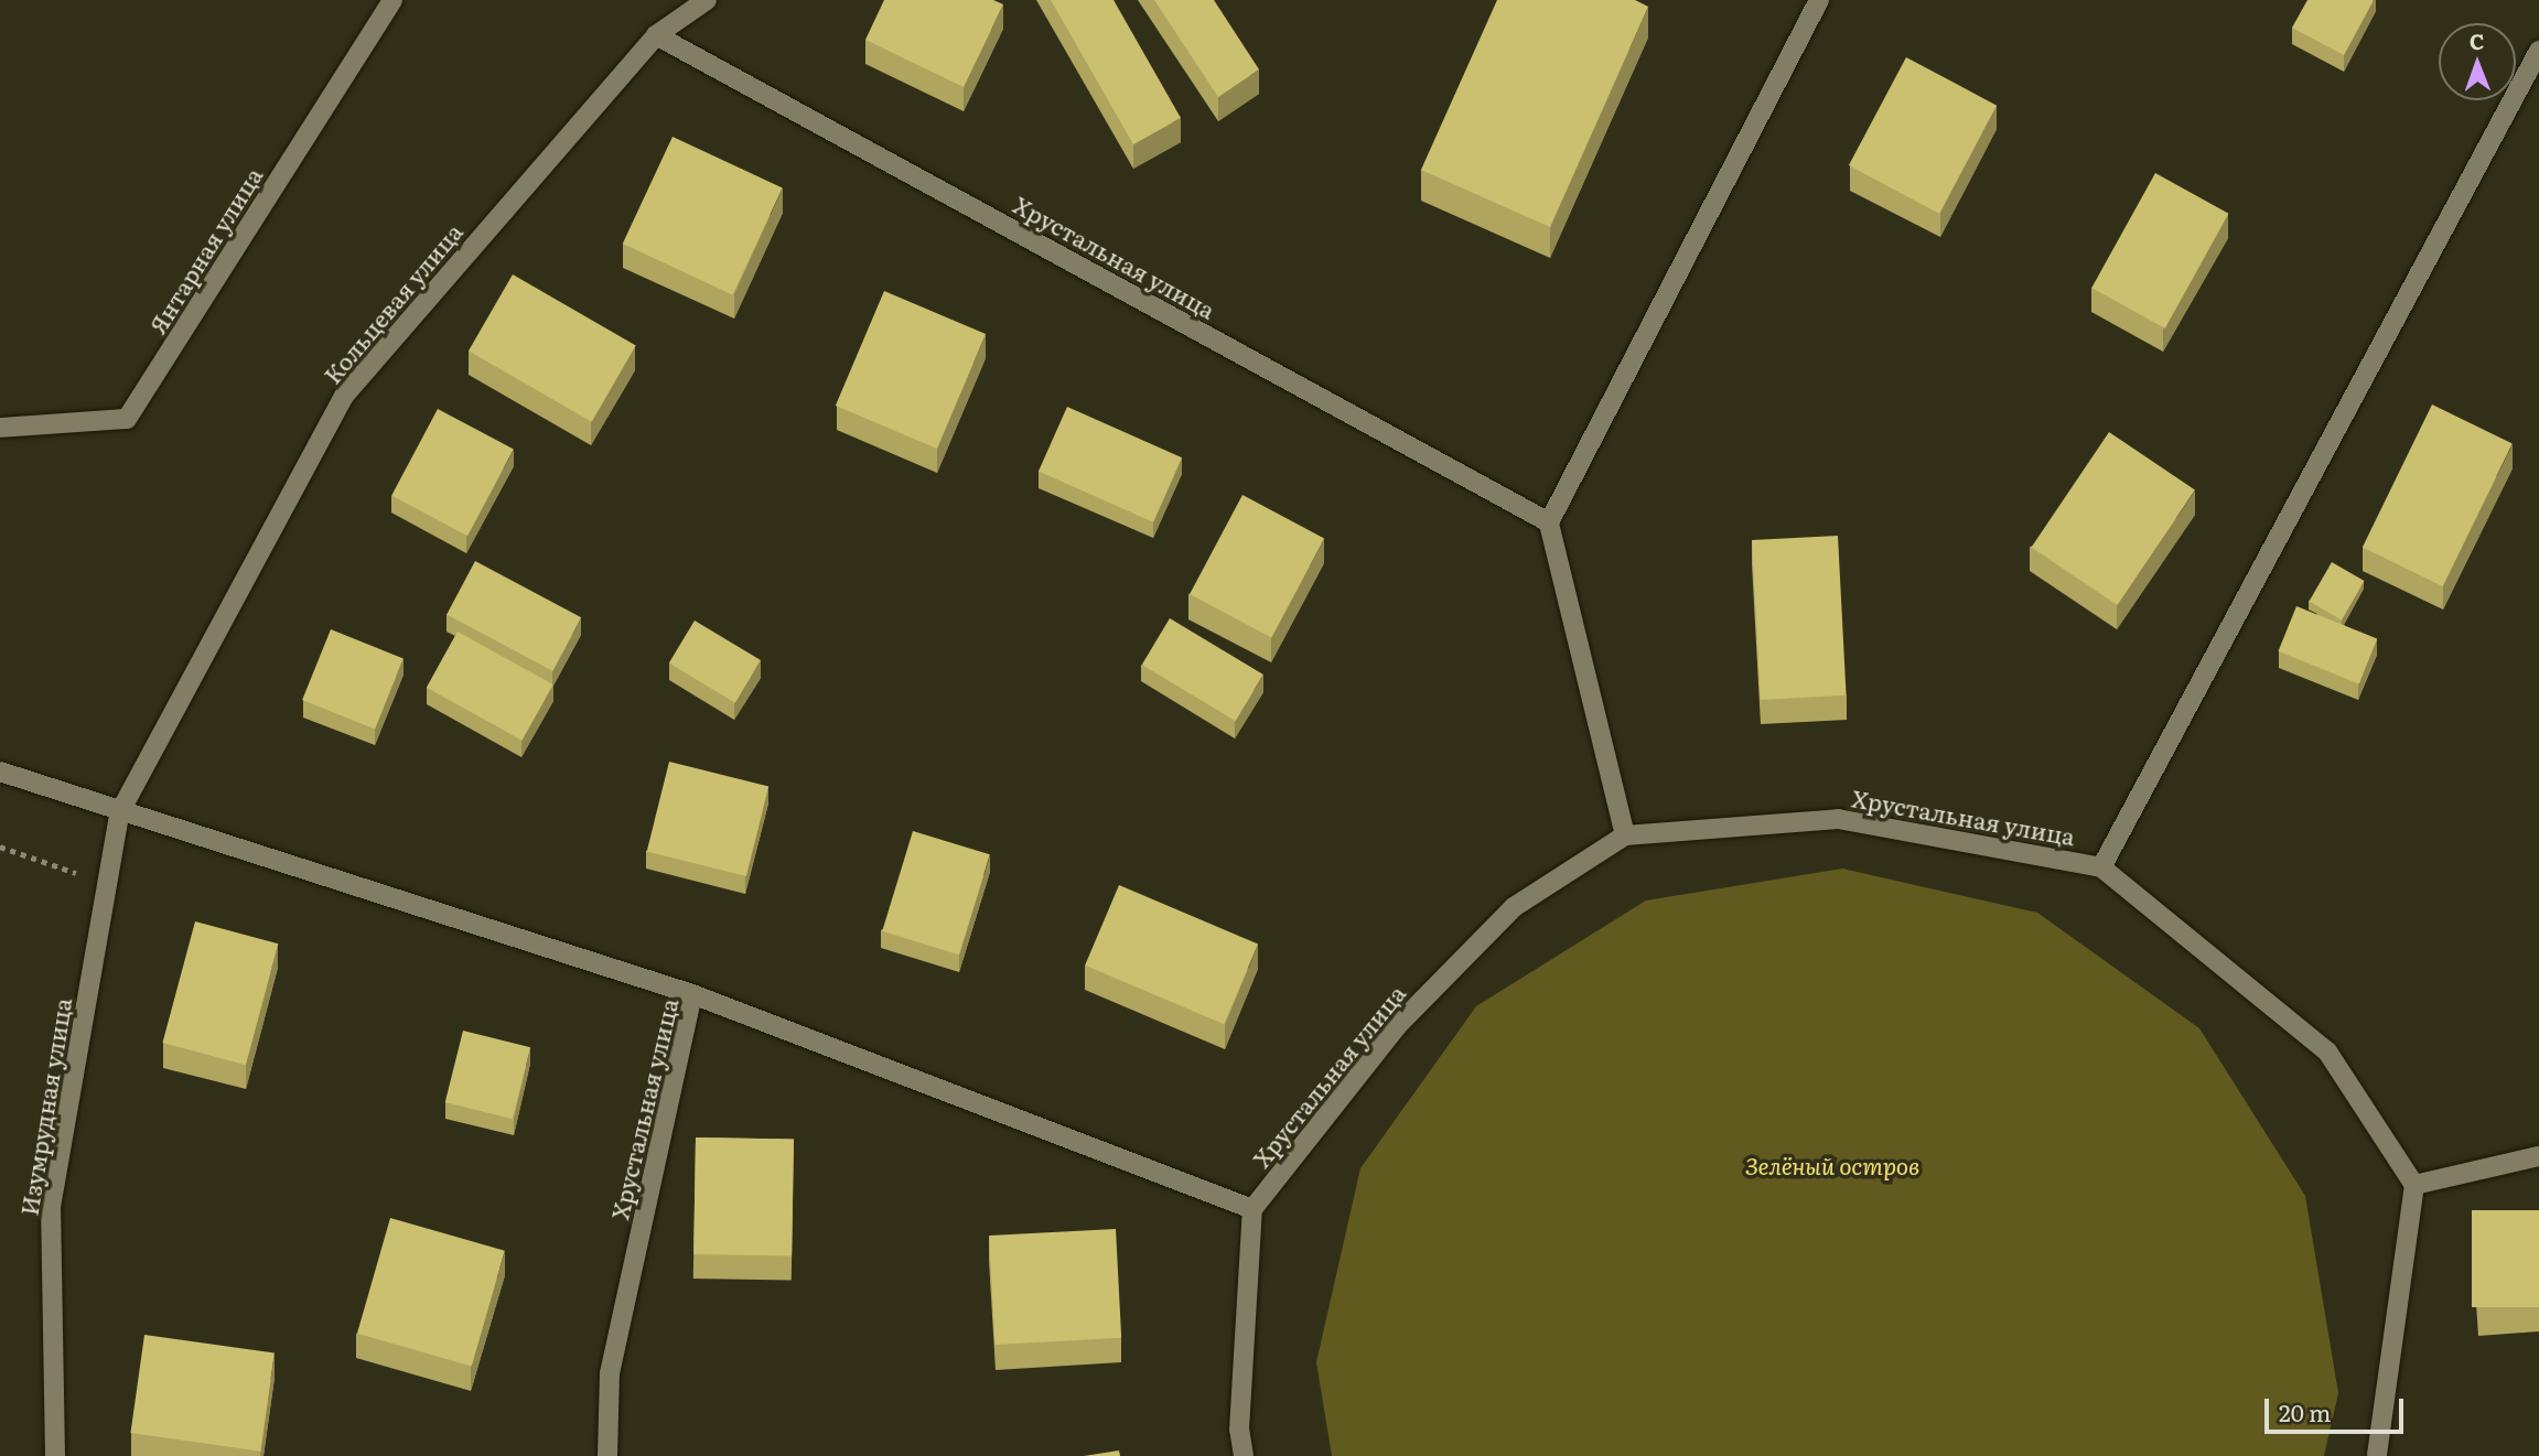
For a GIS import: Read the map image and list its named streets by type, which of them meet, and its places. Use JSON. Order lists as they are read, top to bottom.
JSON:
{
  "streets": {
    "street": [
      "Янтарная улица",
      "Хрустальная улица",
      "Кольцевая улица",
      "Изумрудная улица"
    ]
  },
  "crossings": [
    ["Хрустальная улица", "Кольцевая улица"],
    ["Кольцевая улица", "Изумрудная улица"]
  ],
  "parks": ["Зелёный остров"],
  "scale_bar": "20 m",
  "north": "top"
}
